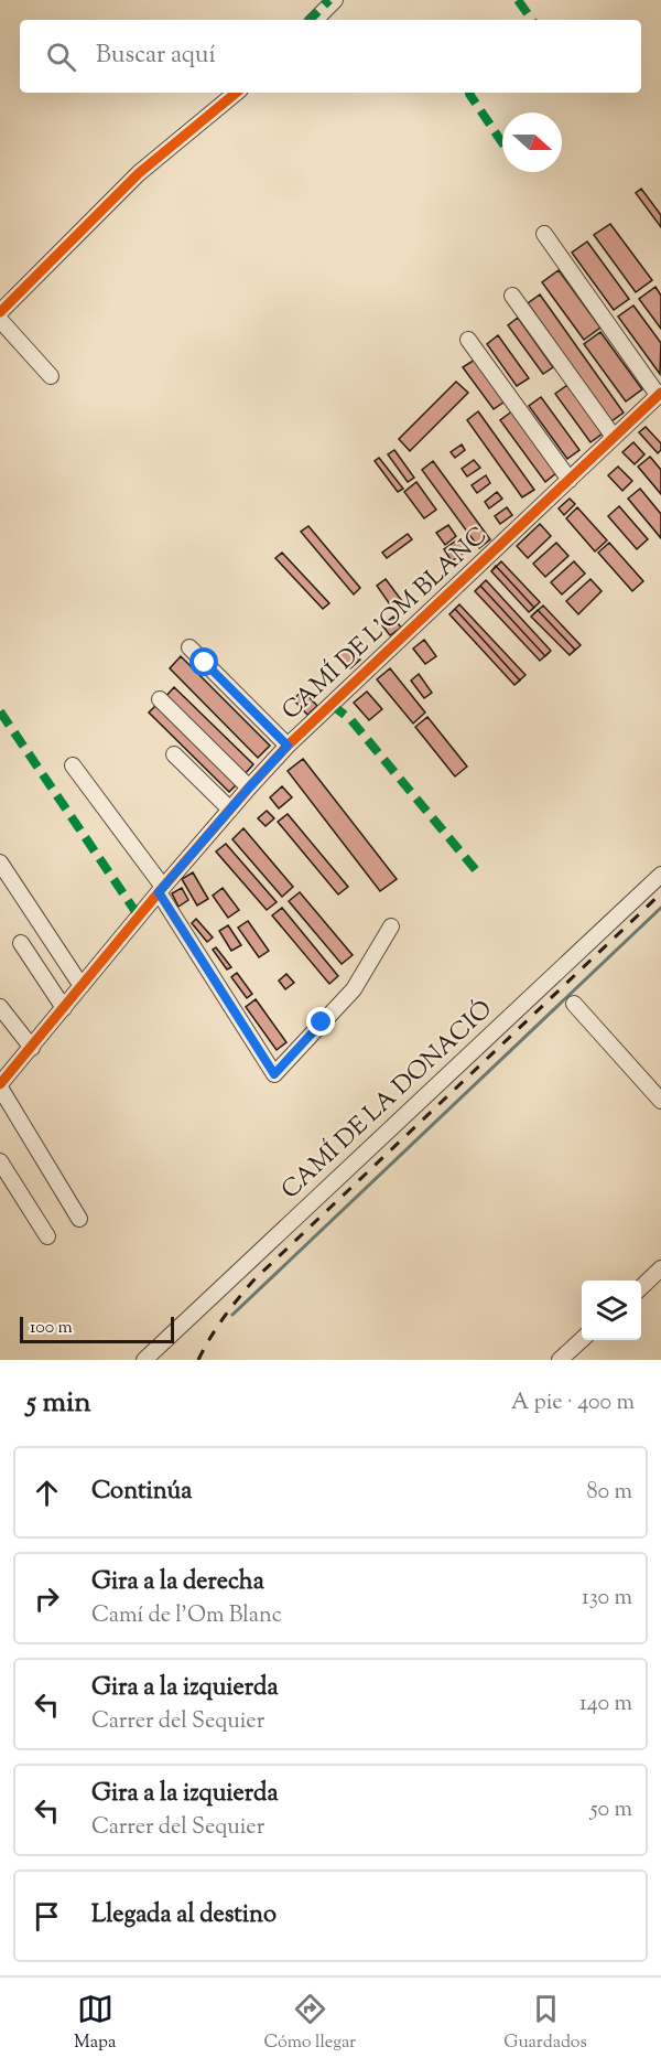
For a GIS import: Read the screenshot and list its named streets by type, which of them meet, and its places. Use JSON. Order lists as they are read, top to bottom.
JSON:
{
  "streets": {
    "street": ["CAMÍ DE L'OM BLANC", "CAMÍ DE LA DONACIÓ"]
  },
  "scale_bar": "100 m",
  "north": "right",
  "page": {
    "search": "Buscar aquí",
    "scale": "100 m",
    "heading": ["5 min", "A pie · 400 m"],
    "list": [
      ["Continúa", "80 m"],
      ["Gira a la derecha", "Camí de l'Om Blanc", "130 m"],
      ["Gira a la izquierda", "Carrer del Sequier", "140 m"],
      ["Gira a la izquierda", "Carrer del Sequier", "50 m"],
      "Llegada al destino"
    ],
    "nav": ["Mapa", "Cómo llegar", "Guardados"]
  }
}
